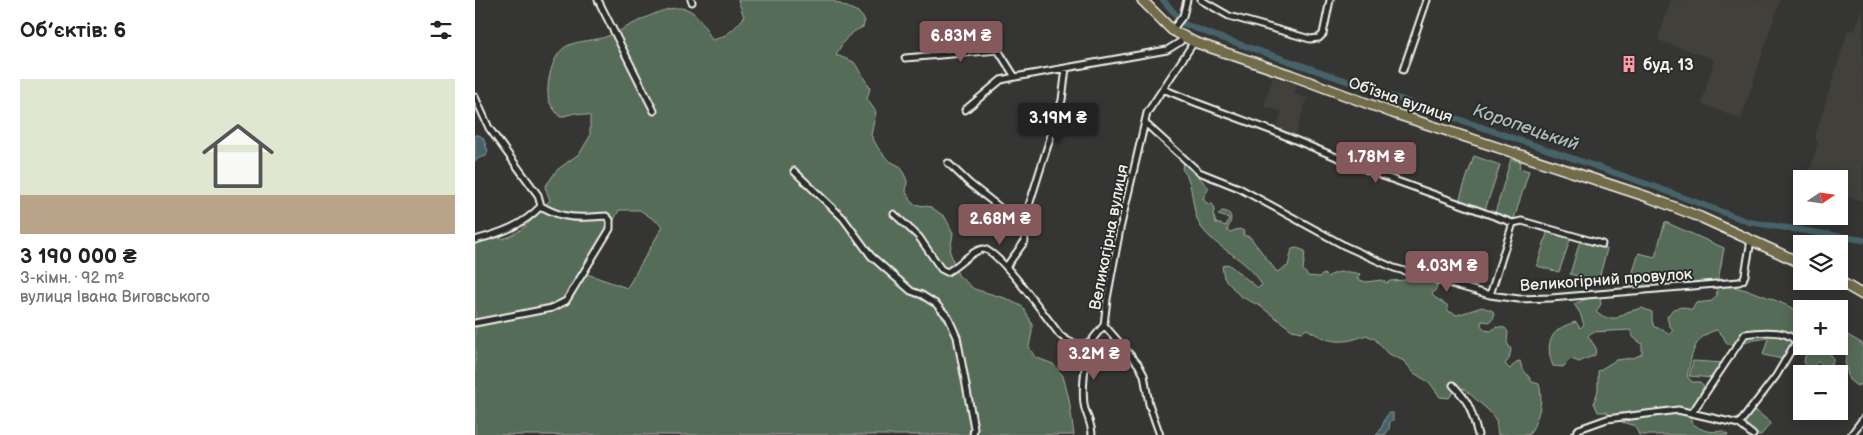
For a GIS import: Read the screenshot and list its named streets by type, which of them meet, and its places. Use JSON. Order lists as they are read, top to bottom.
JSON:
{
  "streets": {
    "main road": ["Обʼїзна вулиця"],
    "street": ["Великогірна вулиця", "Великогірний провулок"]
  },
  "crossings": [
    ["Обʼїзна вулиця", "Великогірна вулиця"],
    ["Обʼїзна вулиця", "Великогірний провулок"],
    ["Великогірна вулиця", "Великогірний провулок"]
  ],
  "water": ["Коропецький"],
  "places": {
    "building": ["буд. 13"]
  },
  "north": "right",
  "page": {
    "heading": "Об’єктів: 6",
    "price": [
      "6.83M ₴",
      "3.19M ₴",
      "1.78M ₴",
      "2.68M ₴",
      "4.03M ₴",
      "3.2M ₴"
    ],
    "list": [
      {
        "name": "3 190 000 ₴",
        "note": "3-кімн. · 92 m² · вулиця Івана Виговського"
      }
    ],
    "map_buttons": ["+", "−"]
  }
}
